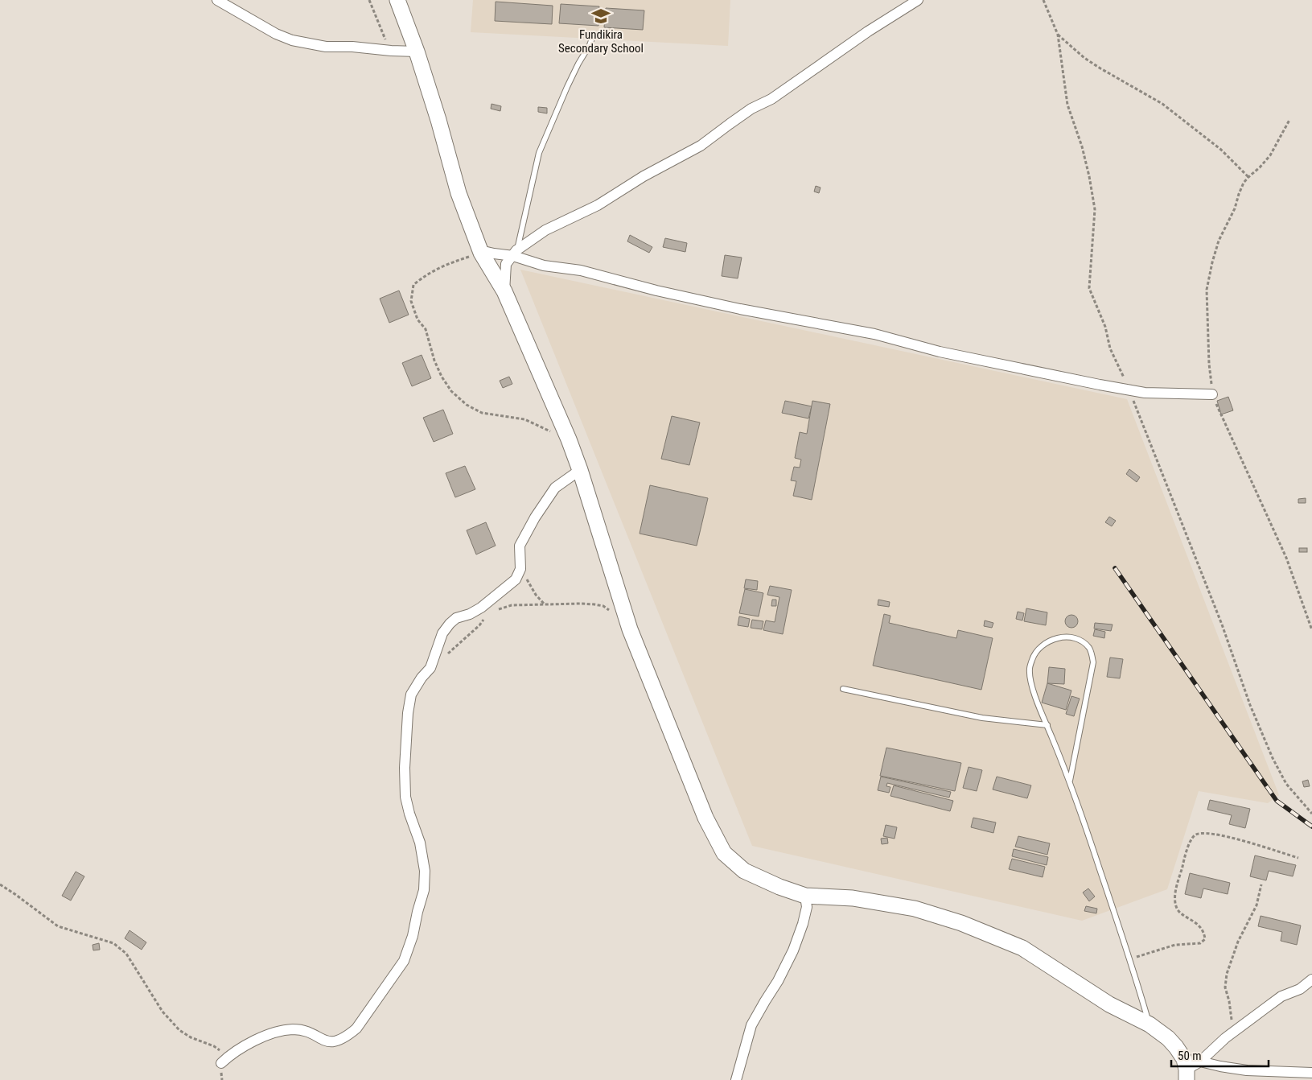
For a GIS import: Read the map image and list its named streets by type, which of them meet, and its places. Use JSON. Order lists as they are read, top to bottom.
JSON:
{
  "places": {
    "school or university": ["Fundikira Secondary School"]
  },
  "scale_bar": "50 m"
}
